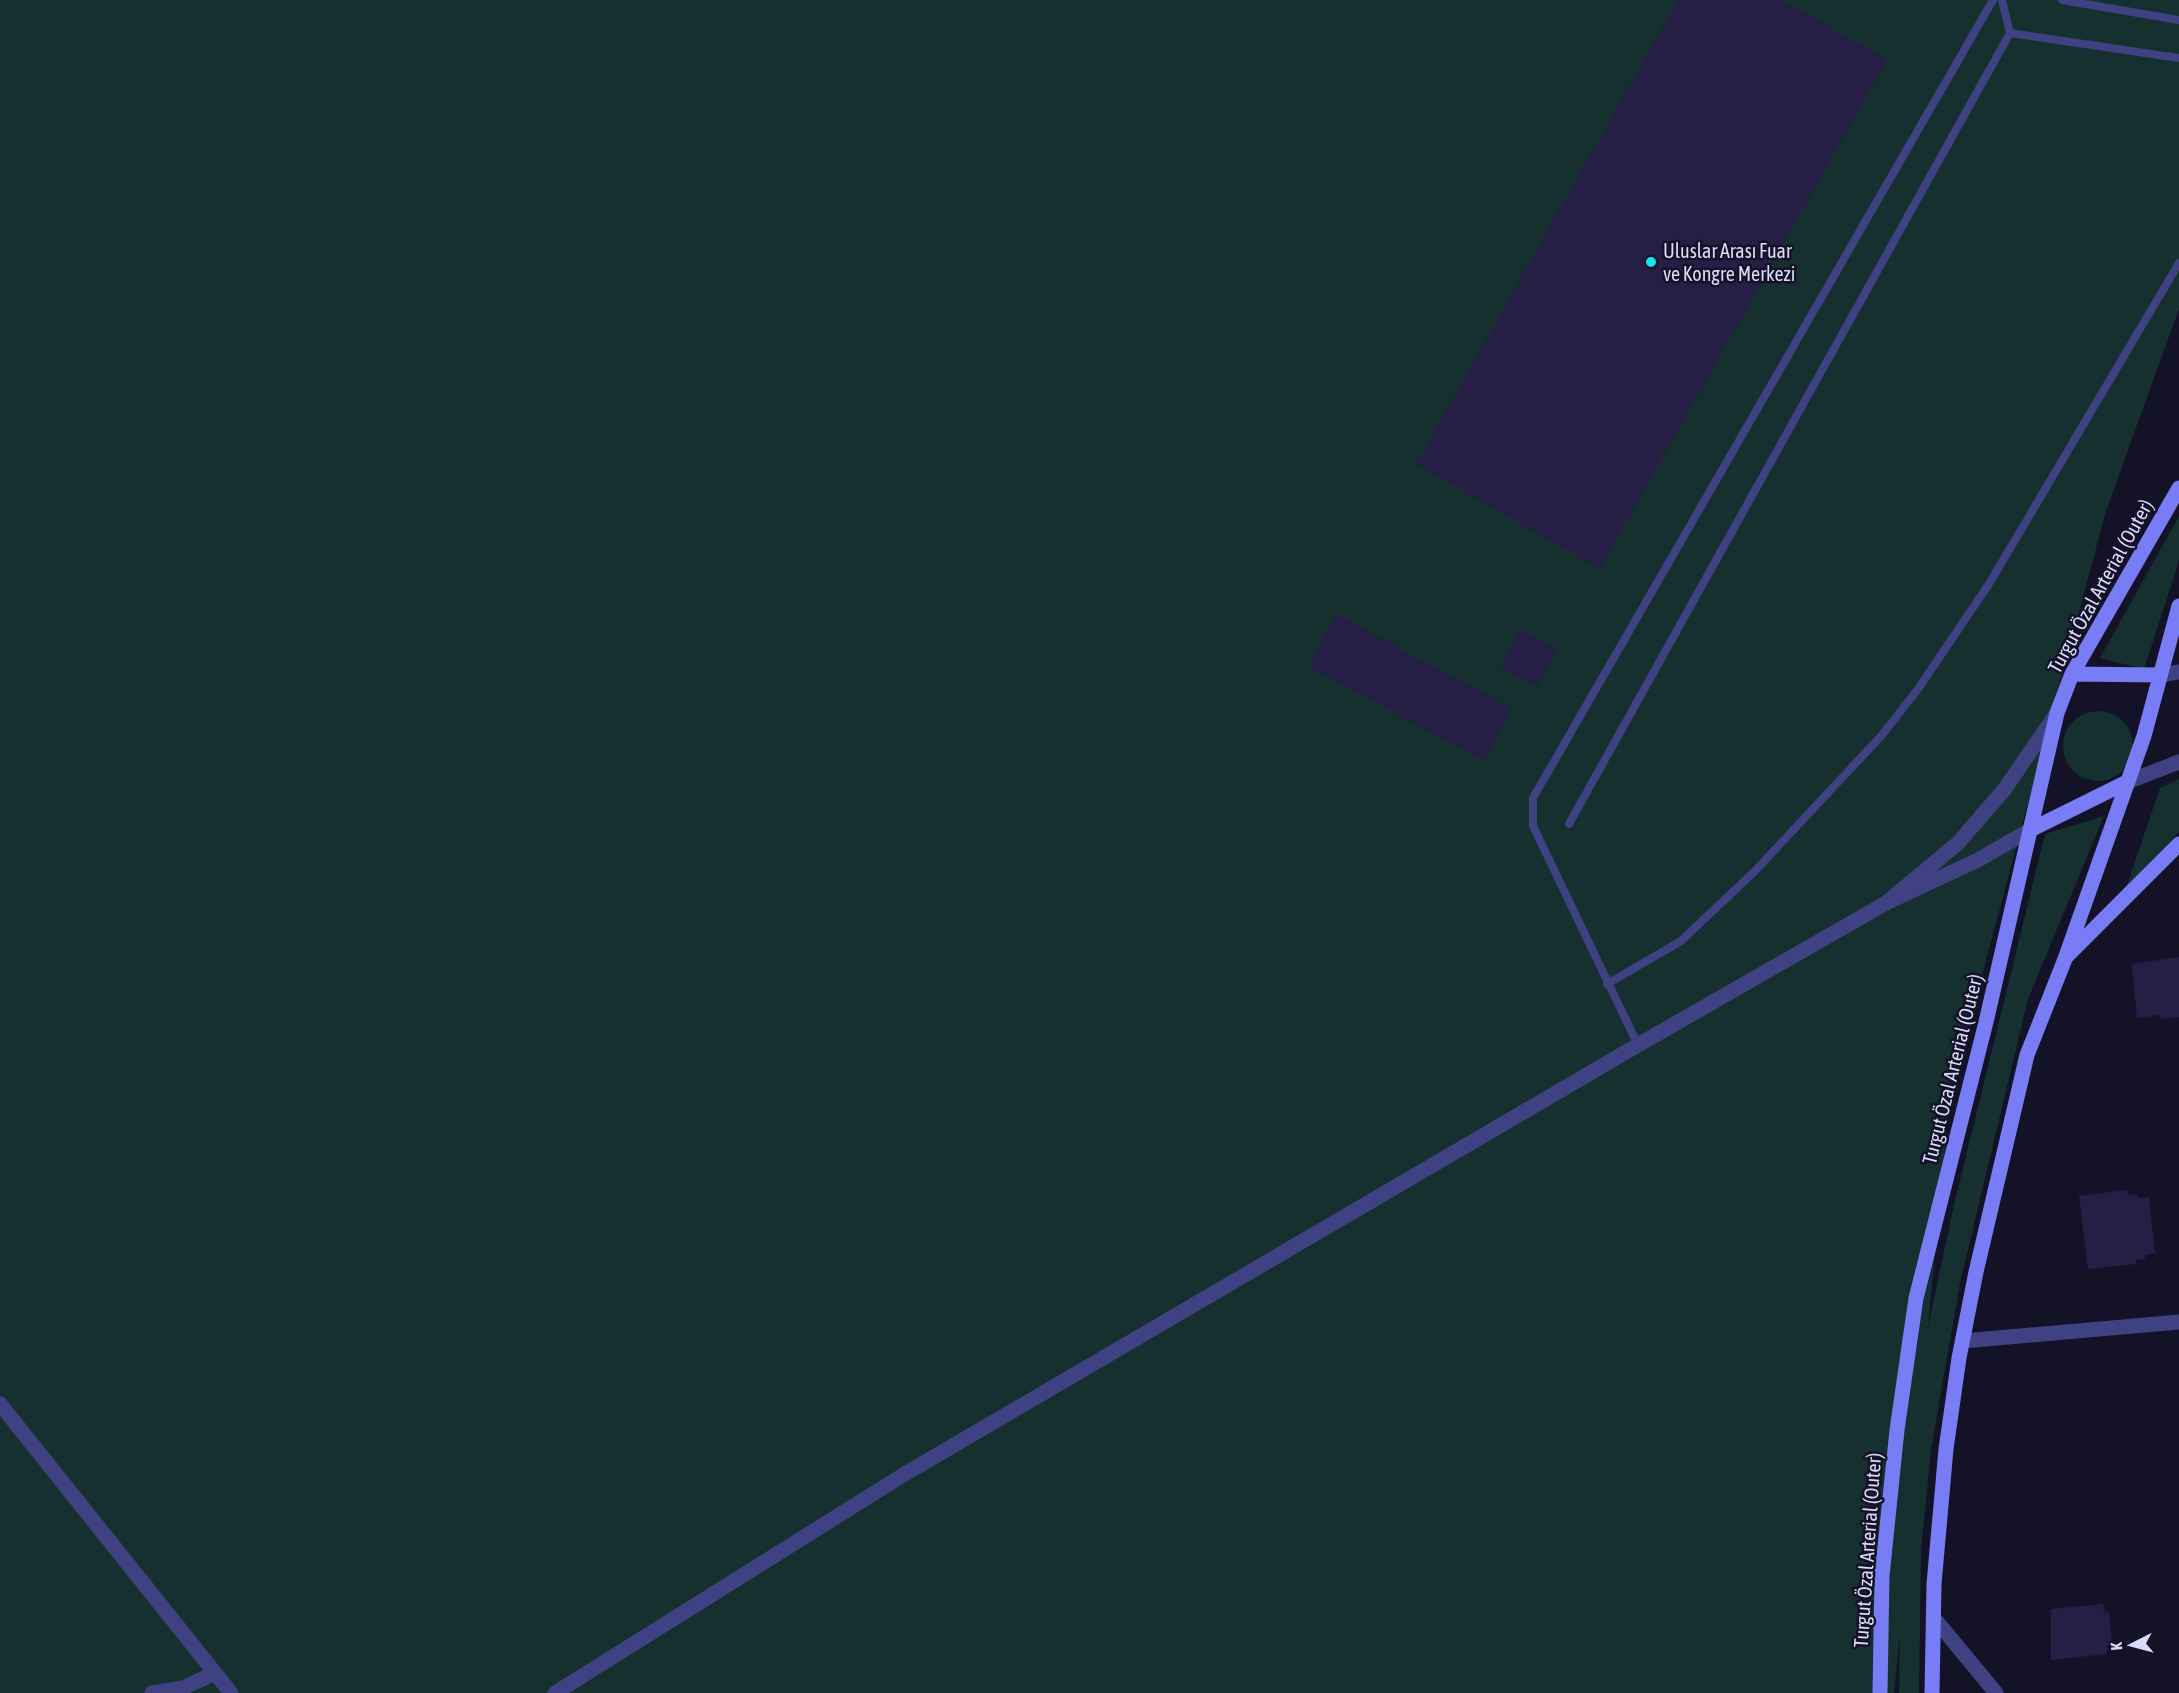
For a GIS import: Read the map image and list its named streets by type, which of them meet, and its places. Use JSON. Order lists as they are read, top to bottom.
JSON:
{
  "streets": {
    "main road": ["Turgut Özal Arterial (Outer)"]
  },
  "places": ["Uluslar Arası Fuar ve Kongre Merkezi"],
  "north": "left"
}
